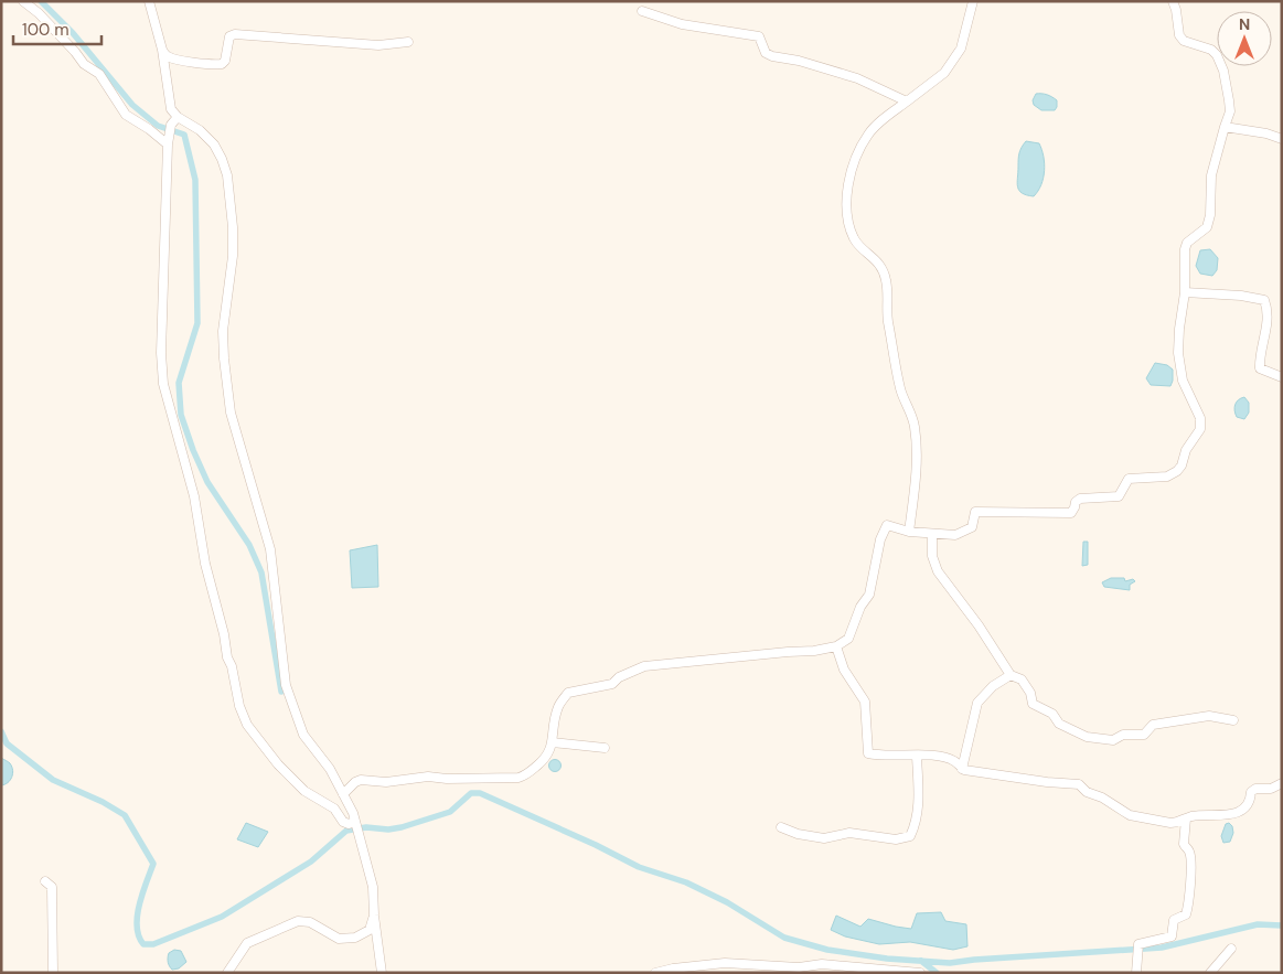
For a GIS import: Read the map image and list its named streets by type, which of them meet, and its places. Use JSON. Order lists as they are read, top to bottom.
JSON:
{
  "scale_bar": "100 m",
  "north": "top"
}
